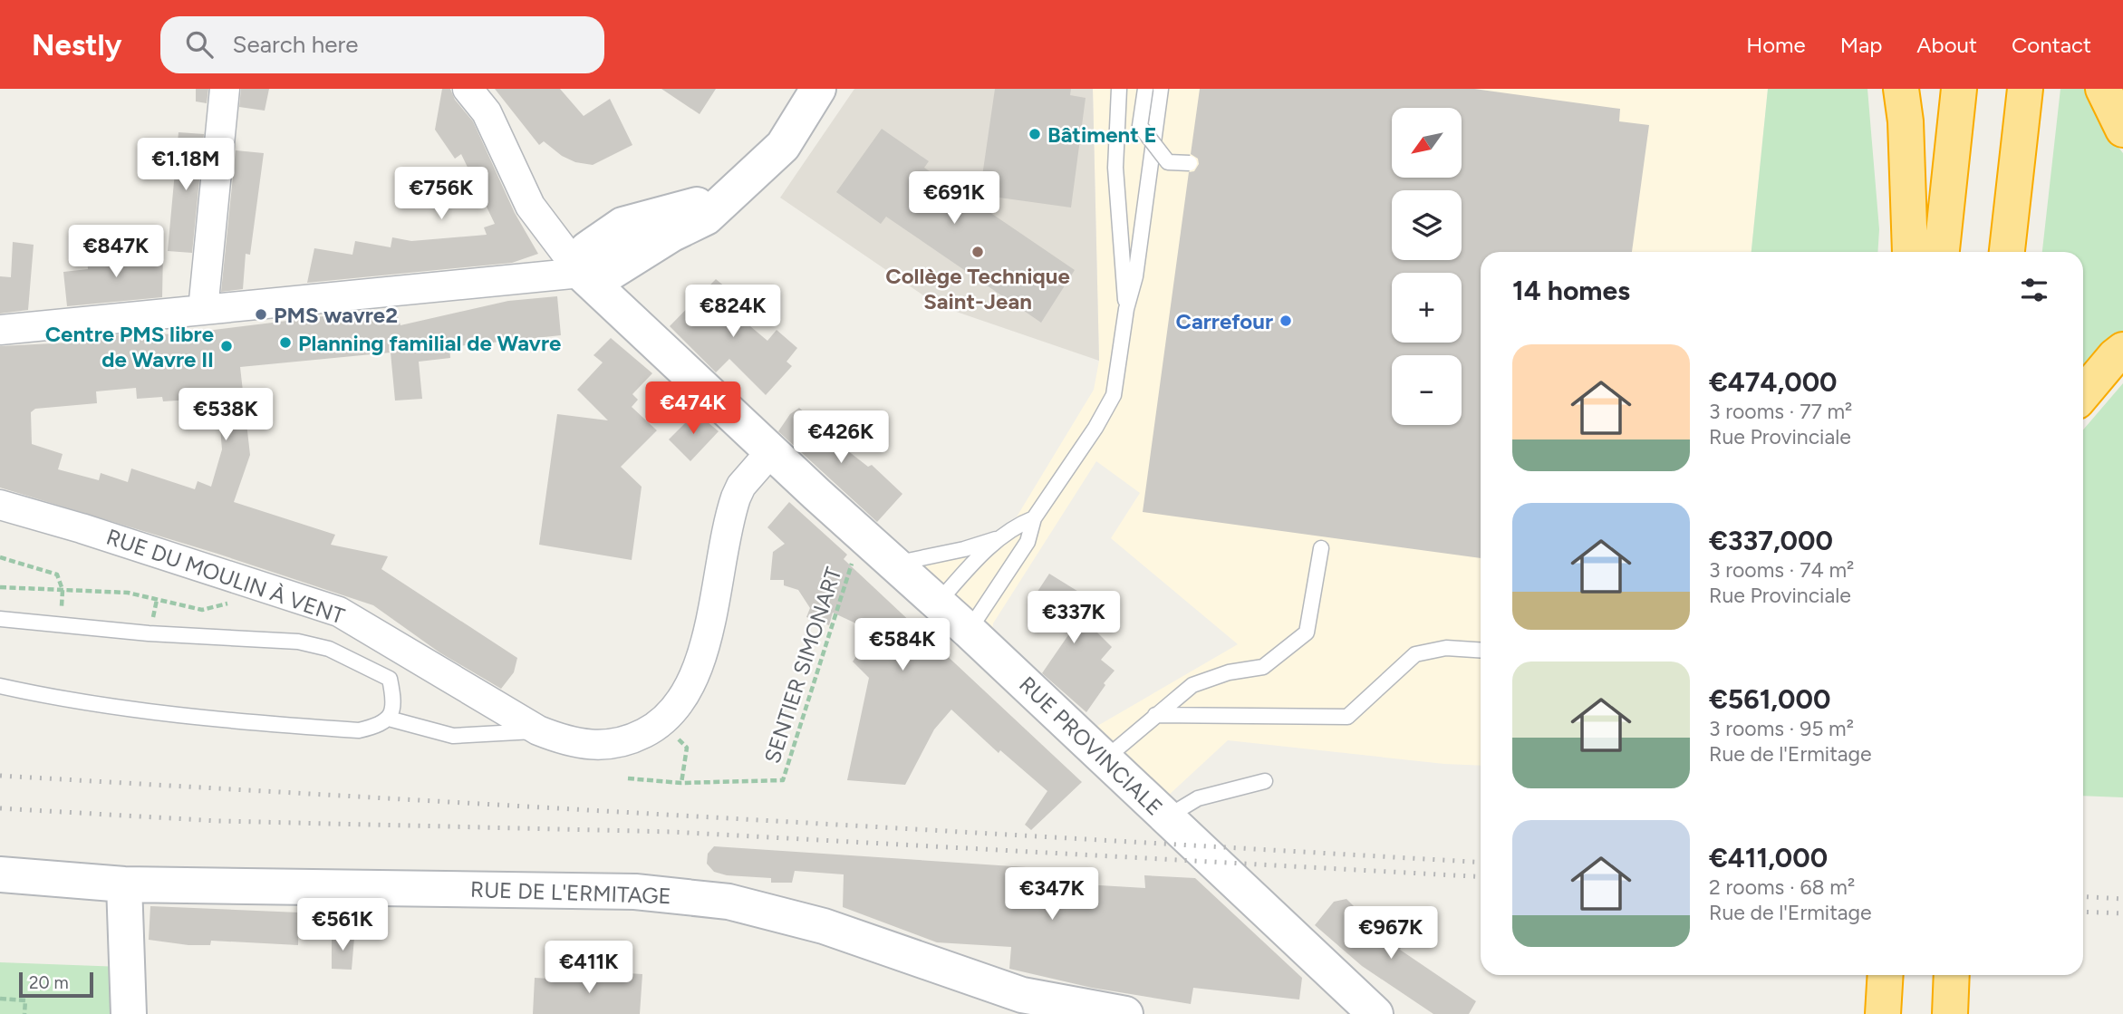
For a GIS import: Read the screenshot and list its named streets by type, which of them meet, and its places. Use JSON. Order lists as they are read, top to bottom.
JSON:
{
  "streets": {
    "street": ["RUE DU MOULIN À VENT", "RUE PROVINCIALE", "RUE DE L'ERMITAGE"],
    "path": ["SENTIER SIMONART"]
  },
  "crossings": [
    ["SENTIER SIMONART", "RUE PROVINCIALE"]
  ],
  "places": [
    "Bâtiment E",
    "Collège Technique Saint-Jean",
    "PMS wavre2",
    "Carrefour",
    "Planning familial de Wavre",
    "Centre PMS libre de Wavre II"
  ],
  "scale_bar": "20 m",
  "north": "bottom left",
  "page": {
    "header": "Nestly",
    "search": "Search here",
    "nav": [
      "Home",
      "Map",
      "About",
      "Contact"
    ],
    "map_buttons": ["+", "−"],
    "price": [
      "€1.18M",
      "€756K",
      "€691K",
      "€847K",
      "€824K",
      "€474K",
      "€538K",
      "€426K",
      "€337K",
      "€584K",
      "€347K",
      "€561K",
      "€967K",
      "€411K"
    ],
    "heading": "14 homes",
    "list": [
      {
        "name": "€474,000",
        "note": "3 rooms · 77 m² · Rue Provinciale"
      },
      {
        "name": "€337,000",
        "note": "3 rooms · 74 m² · Rue Provinciale"
      },
      {
        "name": "€561,000",
        "note": "3 rooms · 95 m² · Rue de l'Ermitage"
      },
      {
        "name": "€411,000",
        "note": "2 rooms · 68 m² · Rue de l'Ermitage"
      }
    ],
    "scale": "20 m"
  }
}
